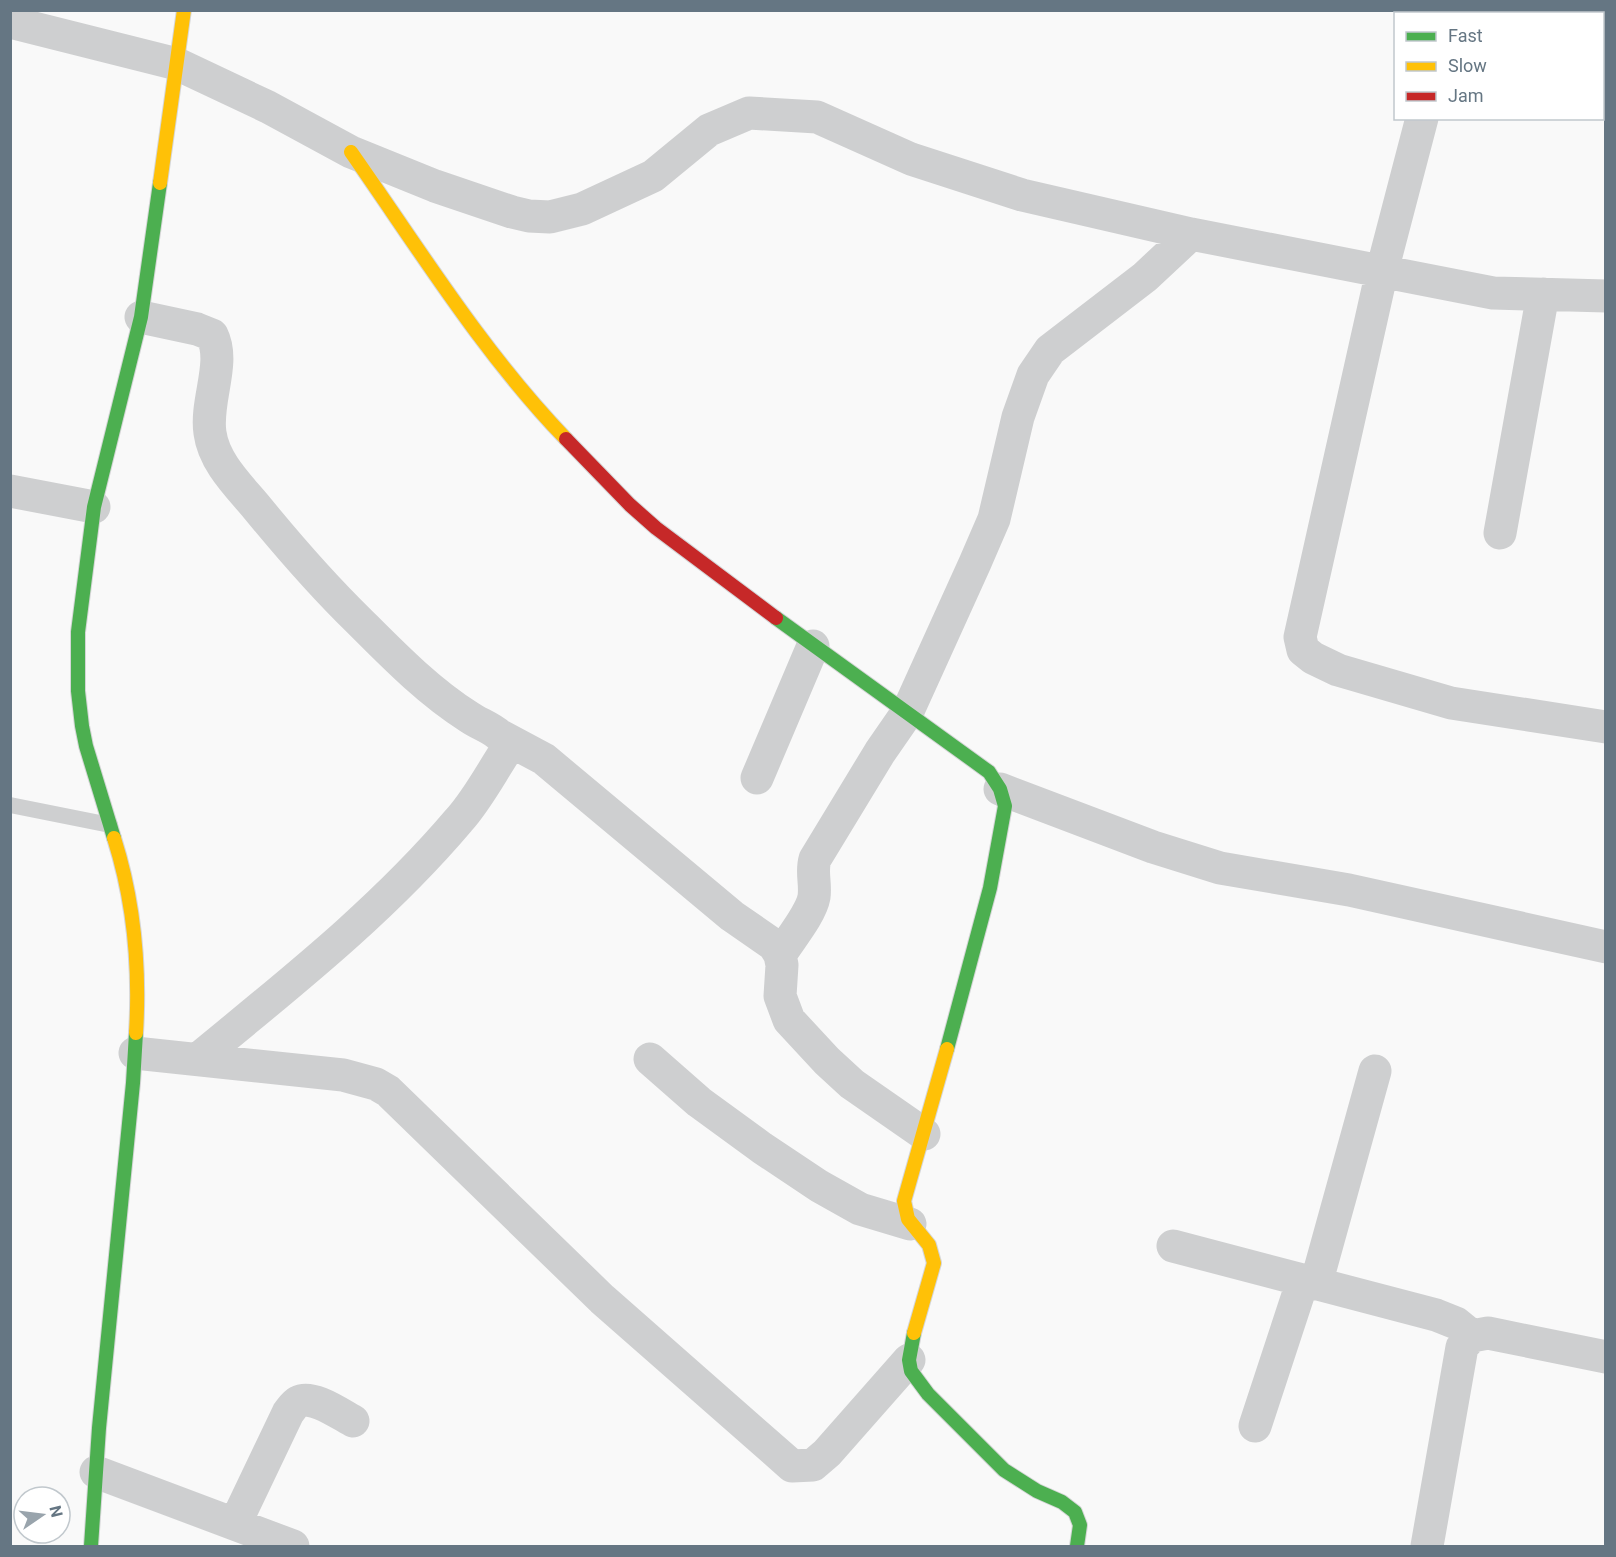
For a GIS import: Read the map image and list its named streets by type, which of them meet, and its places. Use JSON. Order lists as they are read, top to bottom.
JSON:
{
  "legend": ["Fast", "Slow", "Jam"],
  "north": "right"
}
